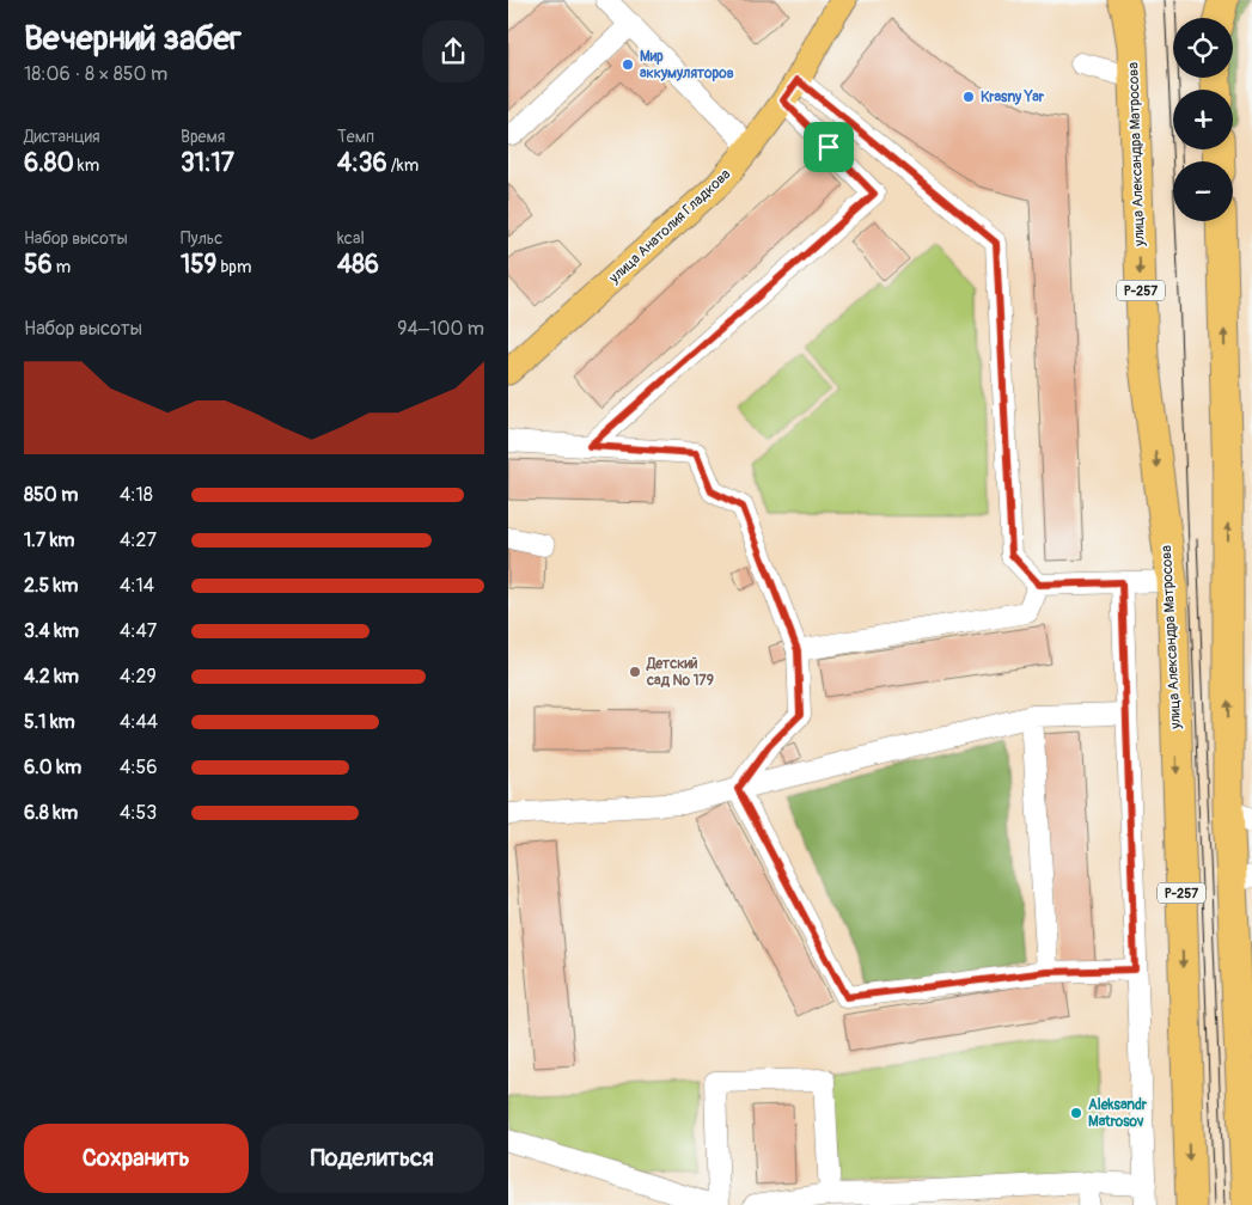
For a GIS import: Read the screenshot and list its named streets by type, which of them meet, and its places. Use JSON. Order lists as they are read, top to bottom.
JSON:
{
  "streets": {
    "highway": ["улица Александра Матросова", "Р-257"],
    "main road": ["улица Анатолия Гладкова"]
  },
  "places": [
    "Мир аккумуляторов",
    "Krasny Yar",
    "Детский сад № 179",
    "Aleksandr Matrosov"
  ],
  "page": {
    "heading": ["Вечерний забег", "18:06 · 8 × 850 m"],
    "map_buttons": ["+", "−"],
    "stats": [
      ["Дистанция", "6.80 km"],
      ["Время", "31:17"],
      ["Темп", "4:36 /km"],
      ["Набор высоты", "56 m"],
      ["Пульс", "159 bpm"],
      ["kcal", "486"]
    ],
    "chart": ["Набор высоты", "94–100 m"],
    "list": [
      {
        "name": "850 m",
        "note": "4:18"
      },
      {
        "name": "1.7 km",
        "note": "4:27"
      },
      {
        "name": "2.5 km",
        "note": "4:14"
      },
      {
        "name": "3.4 km",
        "note": "4:47"
      },
      {
        "name": "4.2 km",
        "note": "4:29"
      },
      {
        "name": "5.1 km",
        "note": "4:44"
      },
      {
        "name": "6.0 km",
        "note": "4:56"
      },
      {
        "name": "6.8 km",
        "note": "4:53"
      }
    ],
    "buttons": ["Сохранить", "Поделиться"]
  }
}
